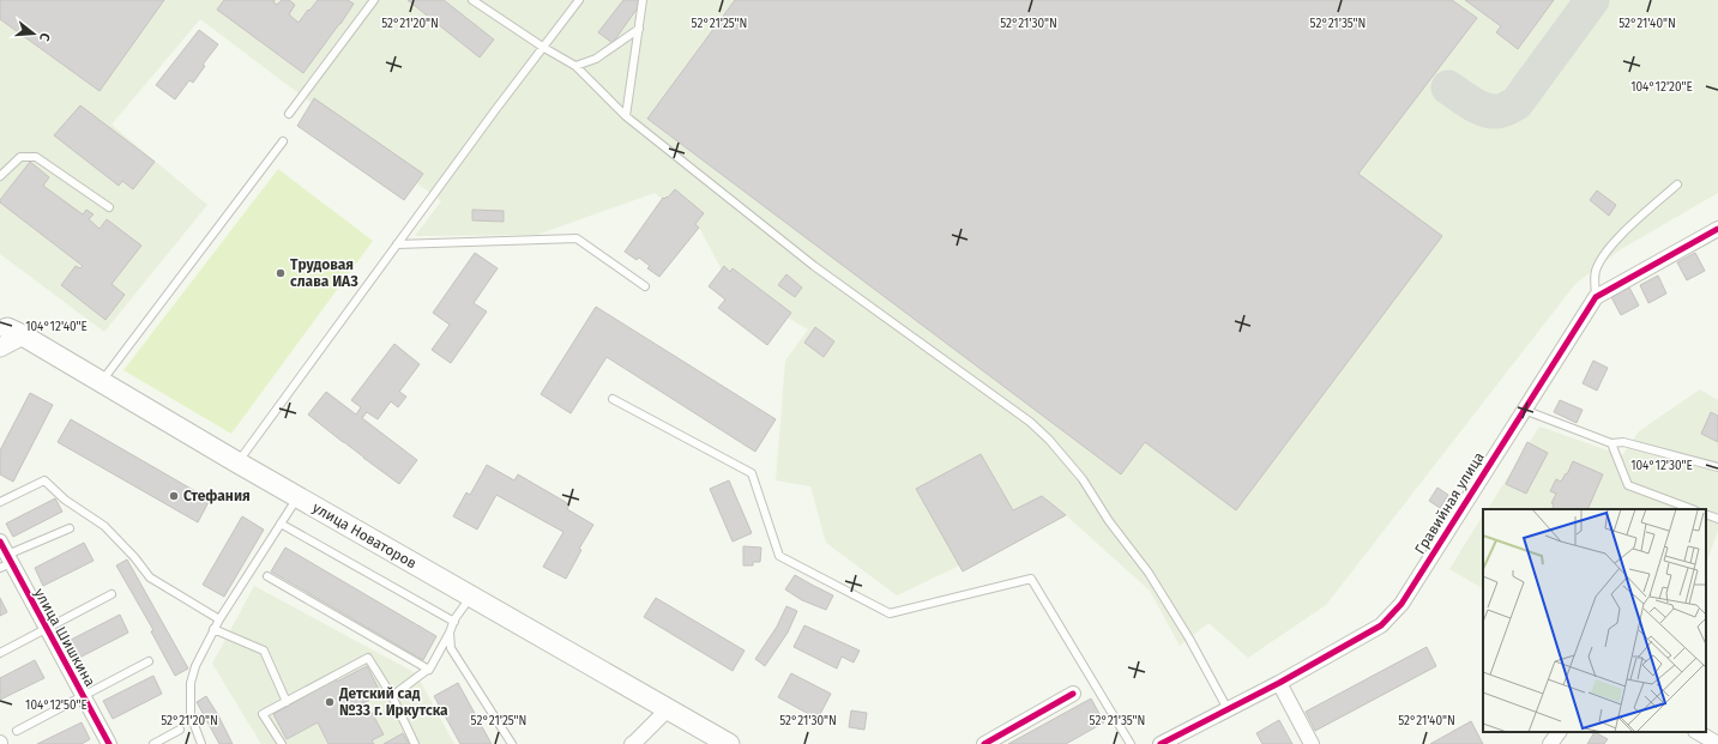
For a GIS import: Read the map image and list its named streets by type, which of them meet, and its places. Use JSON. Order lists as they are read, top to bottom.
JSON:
{
  "streets": {
    "main road": ["улица Новаторов"],
    "street": ["Гравийная улица", "улица Шишкина"]
  },
  "places": ["Трудовая слава ИАЗ", "Стефания", "Детский сад №33 г. Иркутска"],
  "north": "right",
  "coordinates": [
    "52°21'20\"N",
    "52°21'25\"N",
    "52°21'30\"N",
    "52°21'35\"N",
    "52°21'40\"N",
    "104°12'20\"E",
    "104°12'40\"E",
    "104°12'30\"E",
    "104°12'50\"E"
  ]
}
